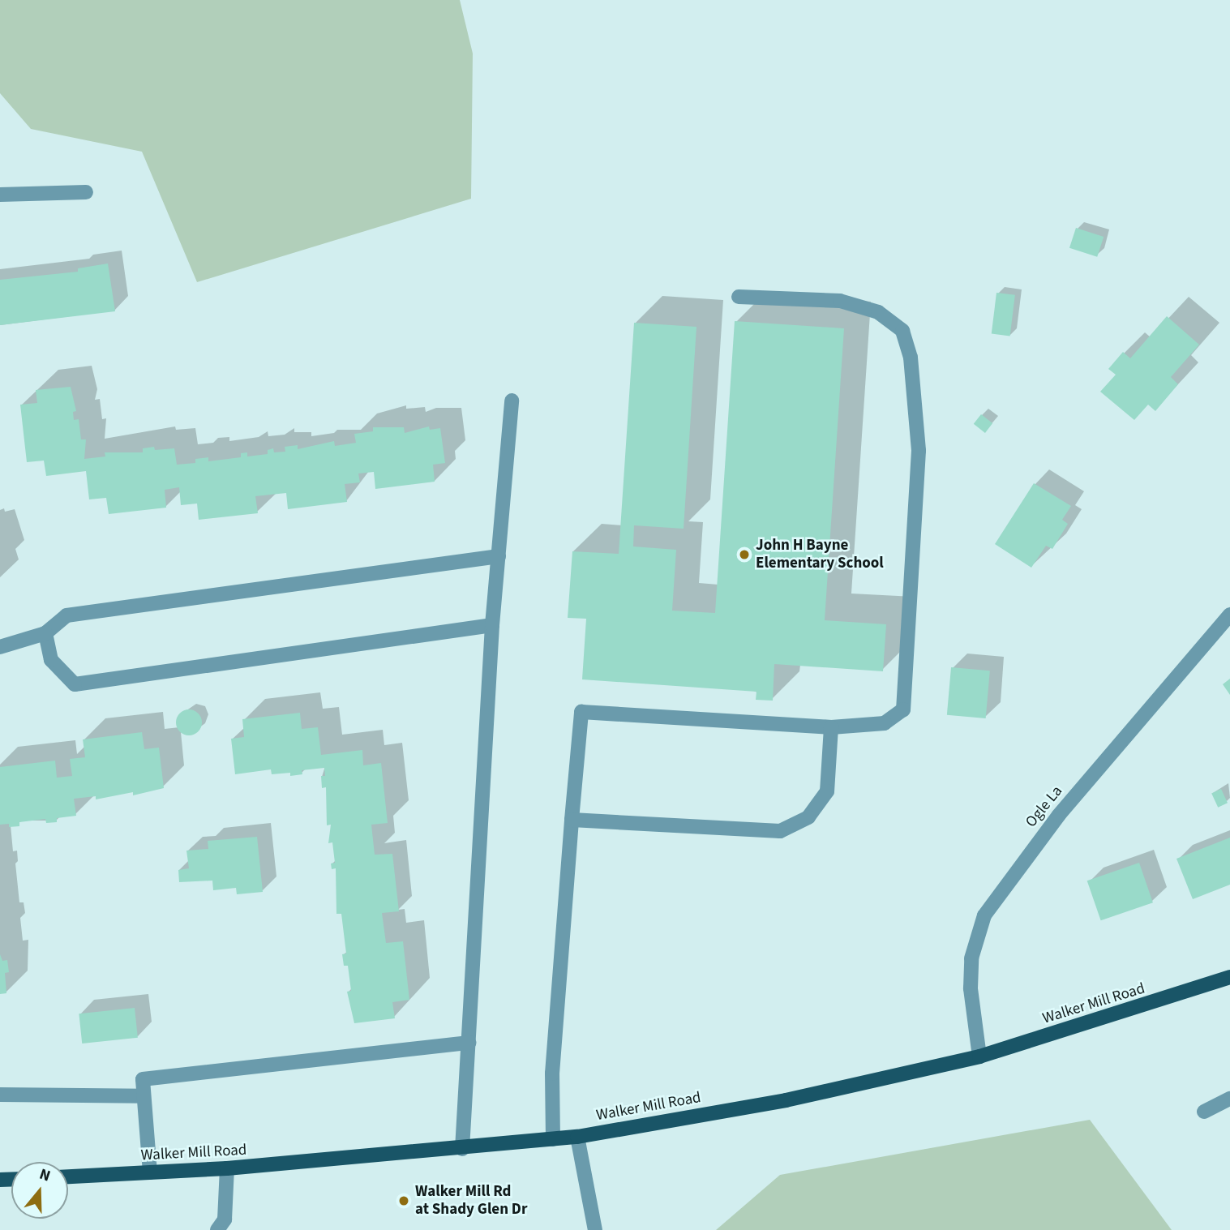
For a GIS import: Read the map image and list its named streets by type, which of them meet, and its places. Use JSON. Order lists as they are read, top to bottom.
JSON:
{
  "streets": {
    "main road": ["Walker Mill Road"],
    "street": ["Ogle La"]
  },
  "crossings": [
    ["Ogle La", "Walker Mill Road"]
  ],
  "places": ["John H Bayne Elementary School", "Walker Mill Rd at Shady Glen Dr"],
  "north": "top"
}
